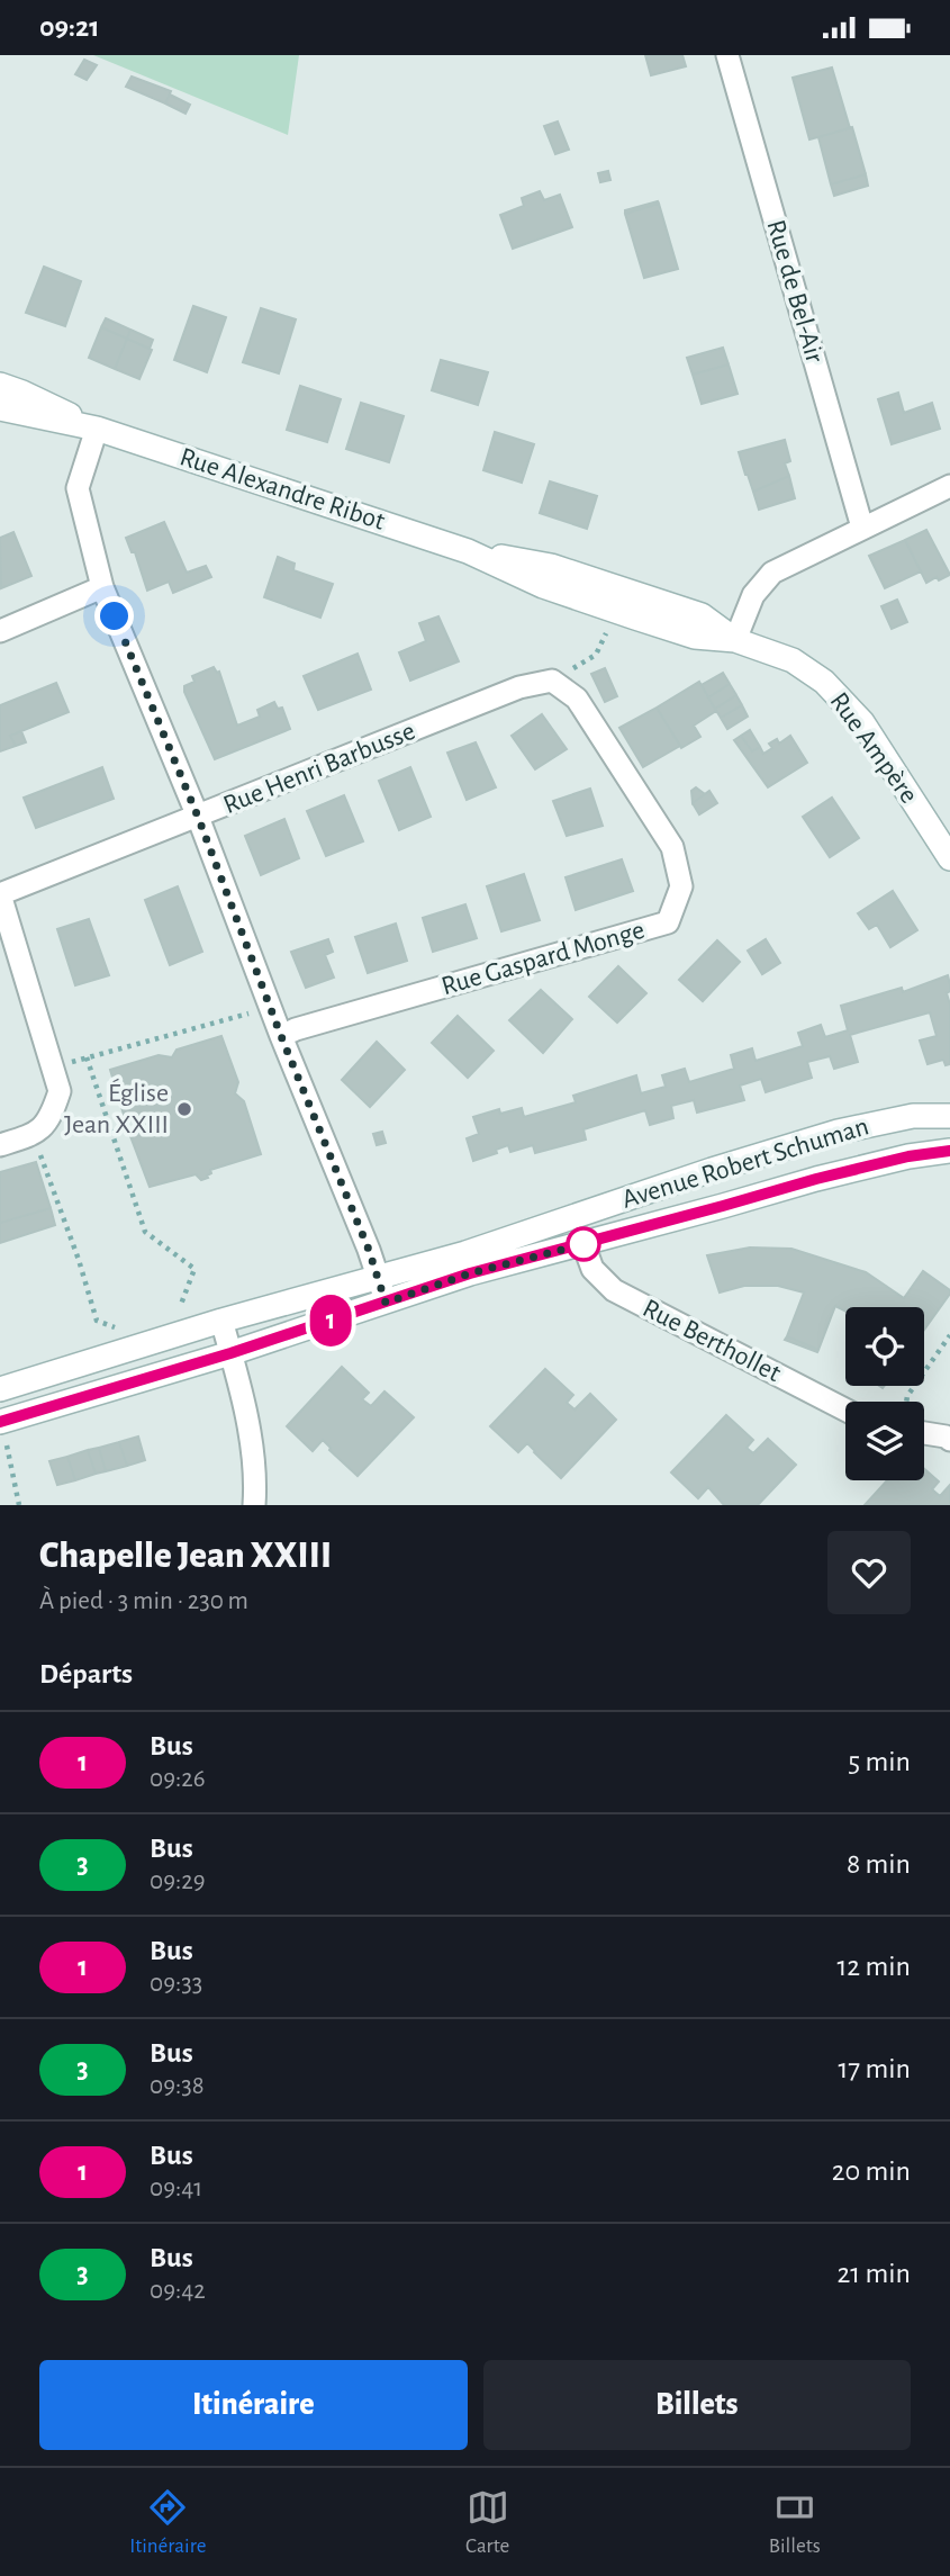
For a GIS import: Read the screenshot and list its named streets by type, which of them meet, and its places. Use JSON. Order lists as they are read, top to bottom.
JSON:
{
  "streets": {
    "main road": ["Rue Alexandre Ribot", "Rue Ampère", "Avenue Robert Schuman"],
    "street": [
      "Rue de Bel-Air",
      "Rue Henri Barbusse",
      "Rue Gaspard Monge",
      "Rue Berthollet"
    ]
  },
  "crossings": [
    ["Rue Alexandre Ribot", "Rue Ampère"],
    ["Rue Henri Barbusse", "Rue Gaspard Monge"],
    ["Avenue Robert Schuman", "Rue Berthollet"]
  ],
  "places": ["Église Jean XXIII"],
  "lines": ["bus line 1"],
  "page": {
    "status": "09:21",
    "on_map": "1",
    "heading": [
      ["Chapelle Jean XXIII", "À pied · 3 min · 230 m"],
      "Départs"
    ],
    "list": [
      {
        "mark": "1",
        "name": "Bus",
        "note": "09:26",
        "value": "5 min"
      },
      {
        "mark": "3",
        "name": "Bus",
        "note": "09:29",
        "value": "8 min"
      },
      {
        "mark": "1",
        "name": "Bus",
        "note": "09:33",
        "value": "12 min"
      },
      {
        "mark": "3",
        "name": "Bus",
        "note": "09:38",
        "value": "17 min"
      },
      {
        "mark": "1",
        "name": "Bus",
        "note": "09:41",
        "value": "20 min"
      },
      {
        "mark": "3",
        "name": "Bus",
        "note": "09:42",
        "value": "21 min"
      }
    ],
    "buttons": ["Itinéraire", "Billets"],
    "tabs": ["Itinéraire", "Carte", "Billets"]
  }
}
